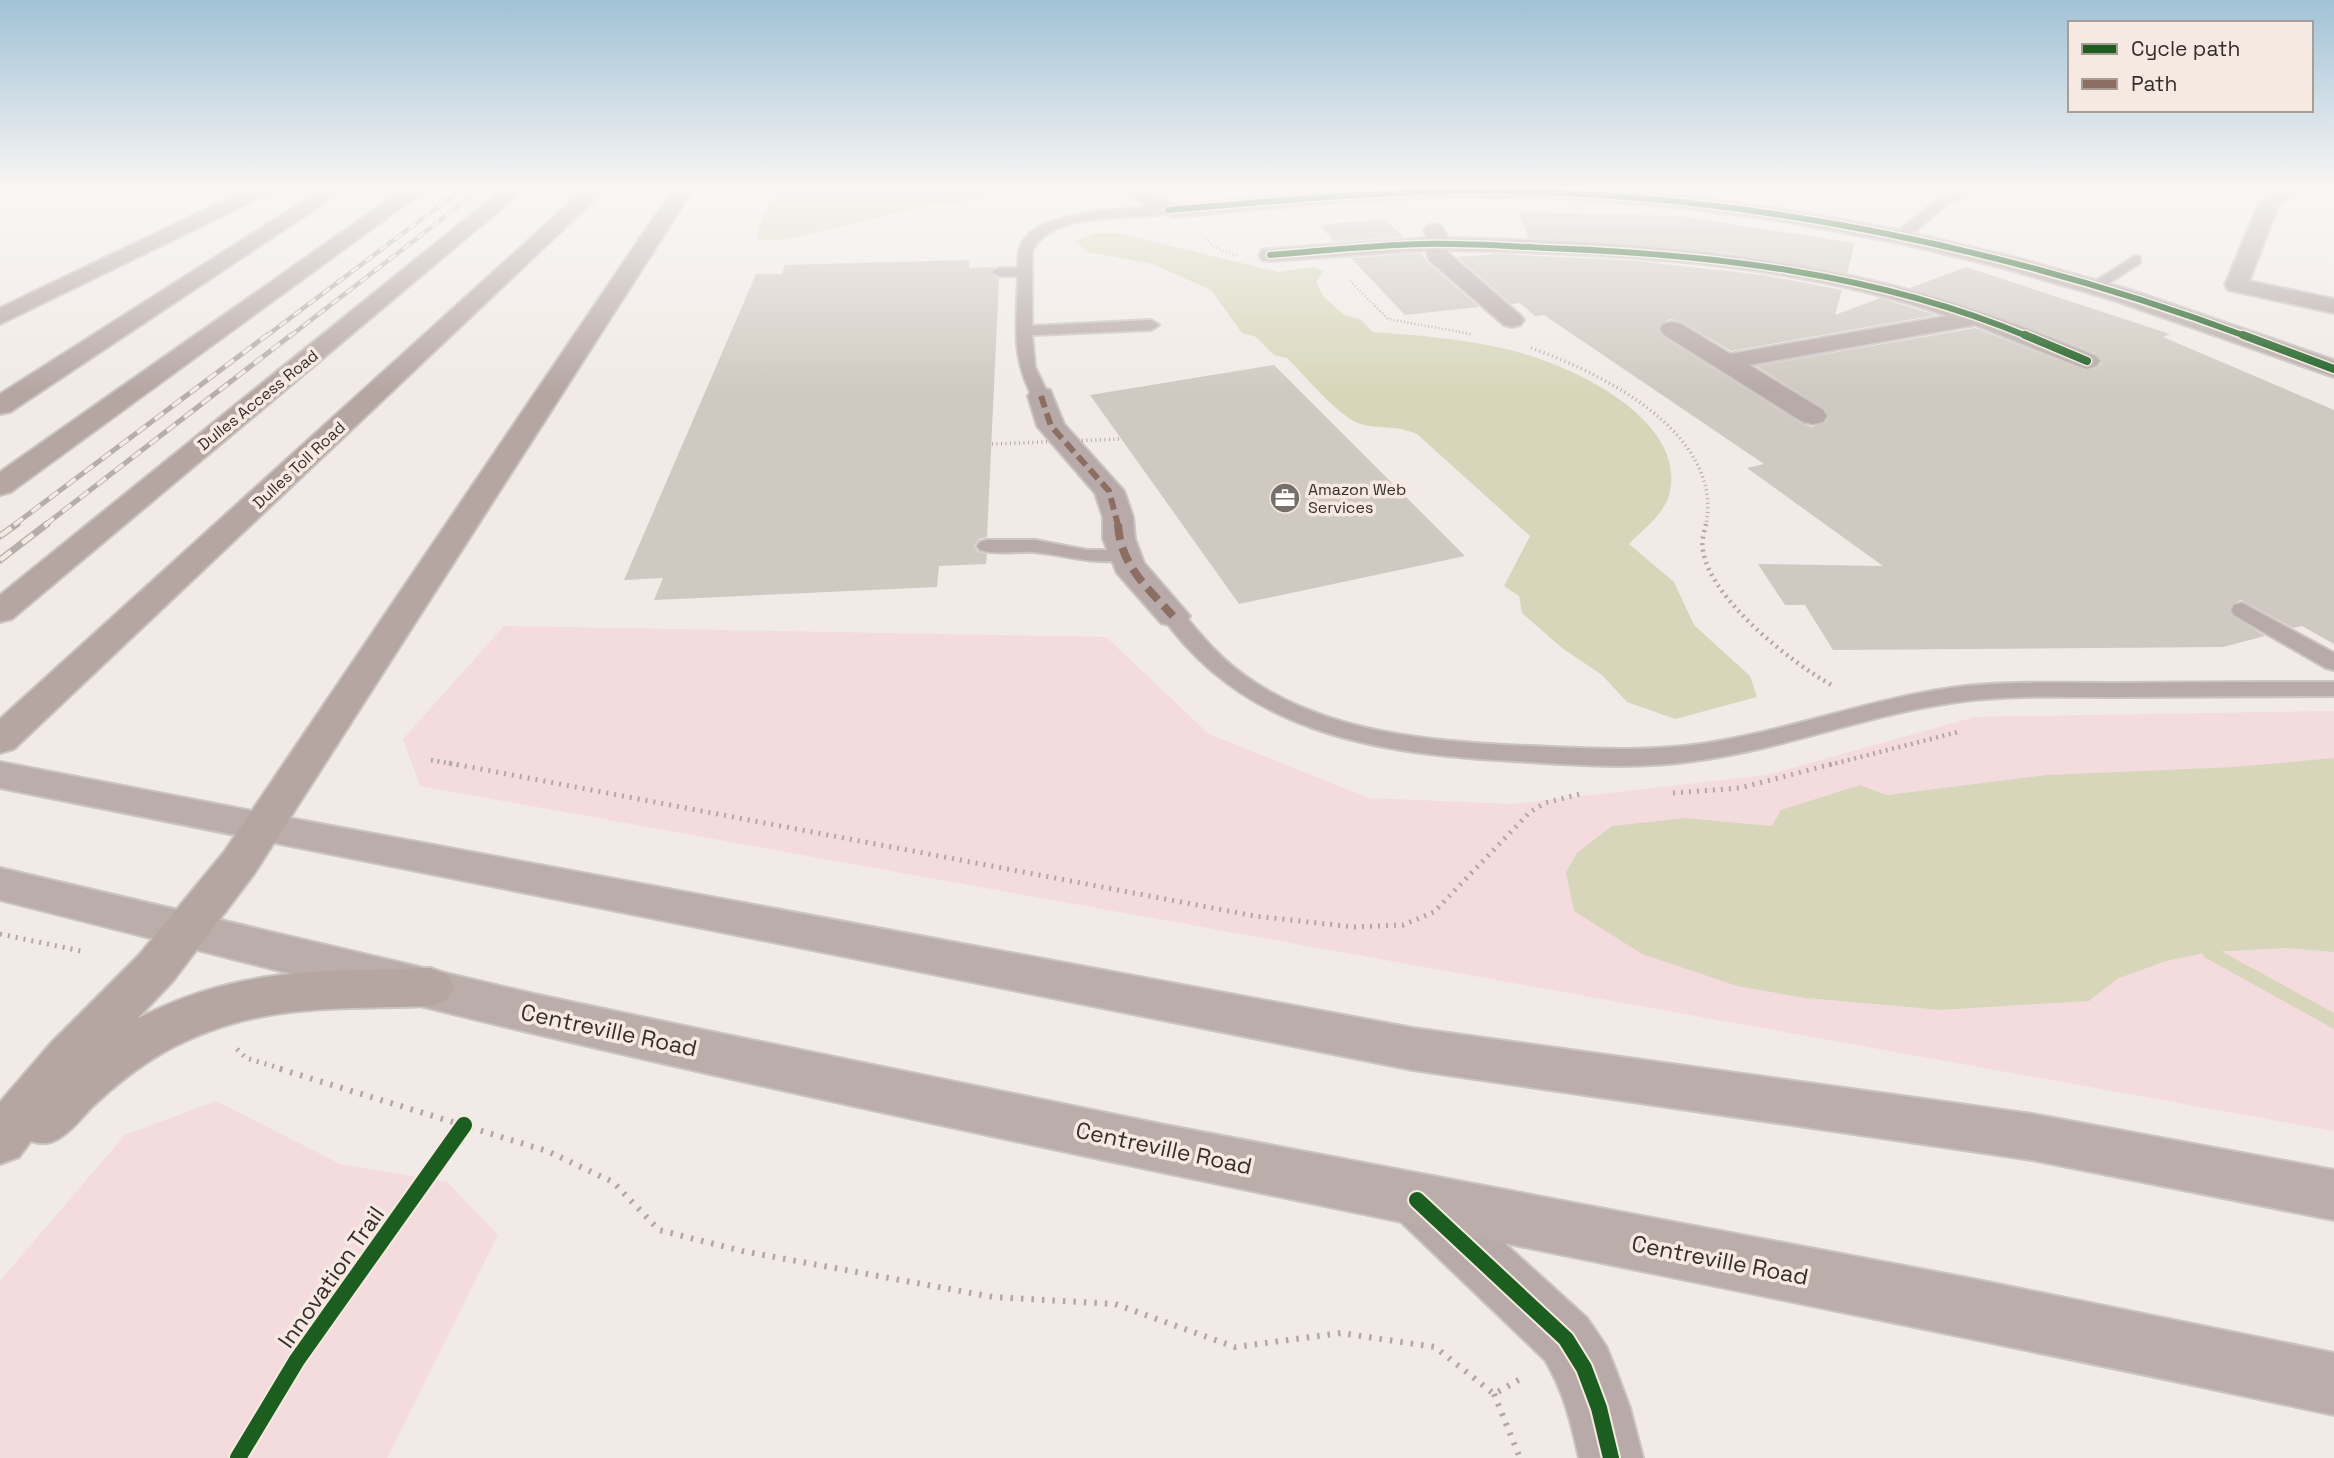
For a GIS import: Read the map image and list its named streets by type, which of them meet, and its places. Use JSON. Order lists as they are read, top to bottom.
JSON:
{
  "streets": {
    "highway": ["Dulles Access Road", "Dulles Toll Road"],
    "main road": ["Centreville Road"],
    "cycle path": ["Innovation Trail"]
  },
  "places": {
    "office": ["Amazon Web Services"]
  },
  "legend": ["Cycle path", "Path"]
}
